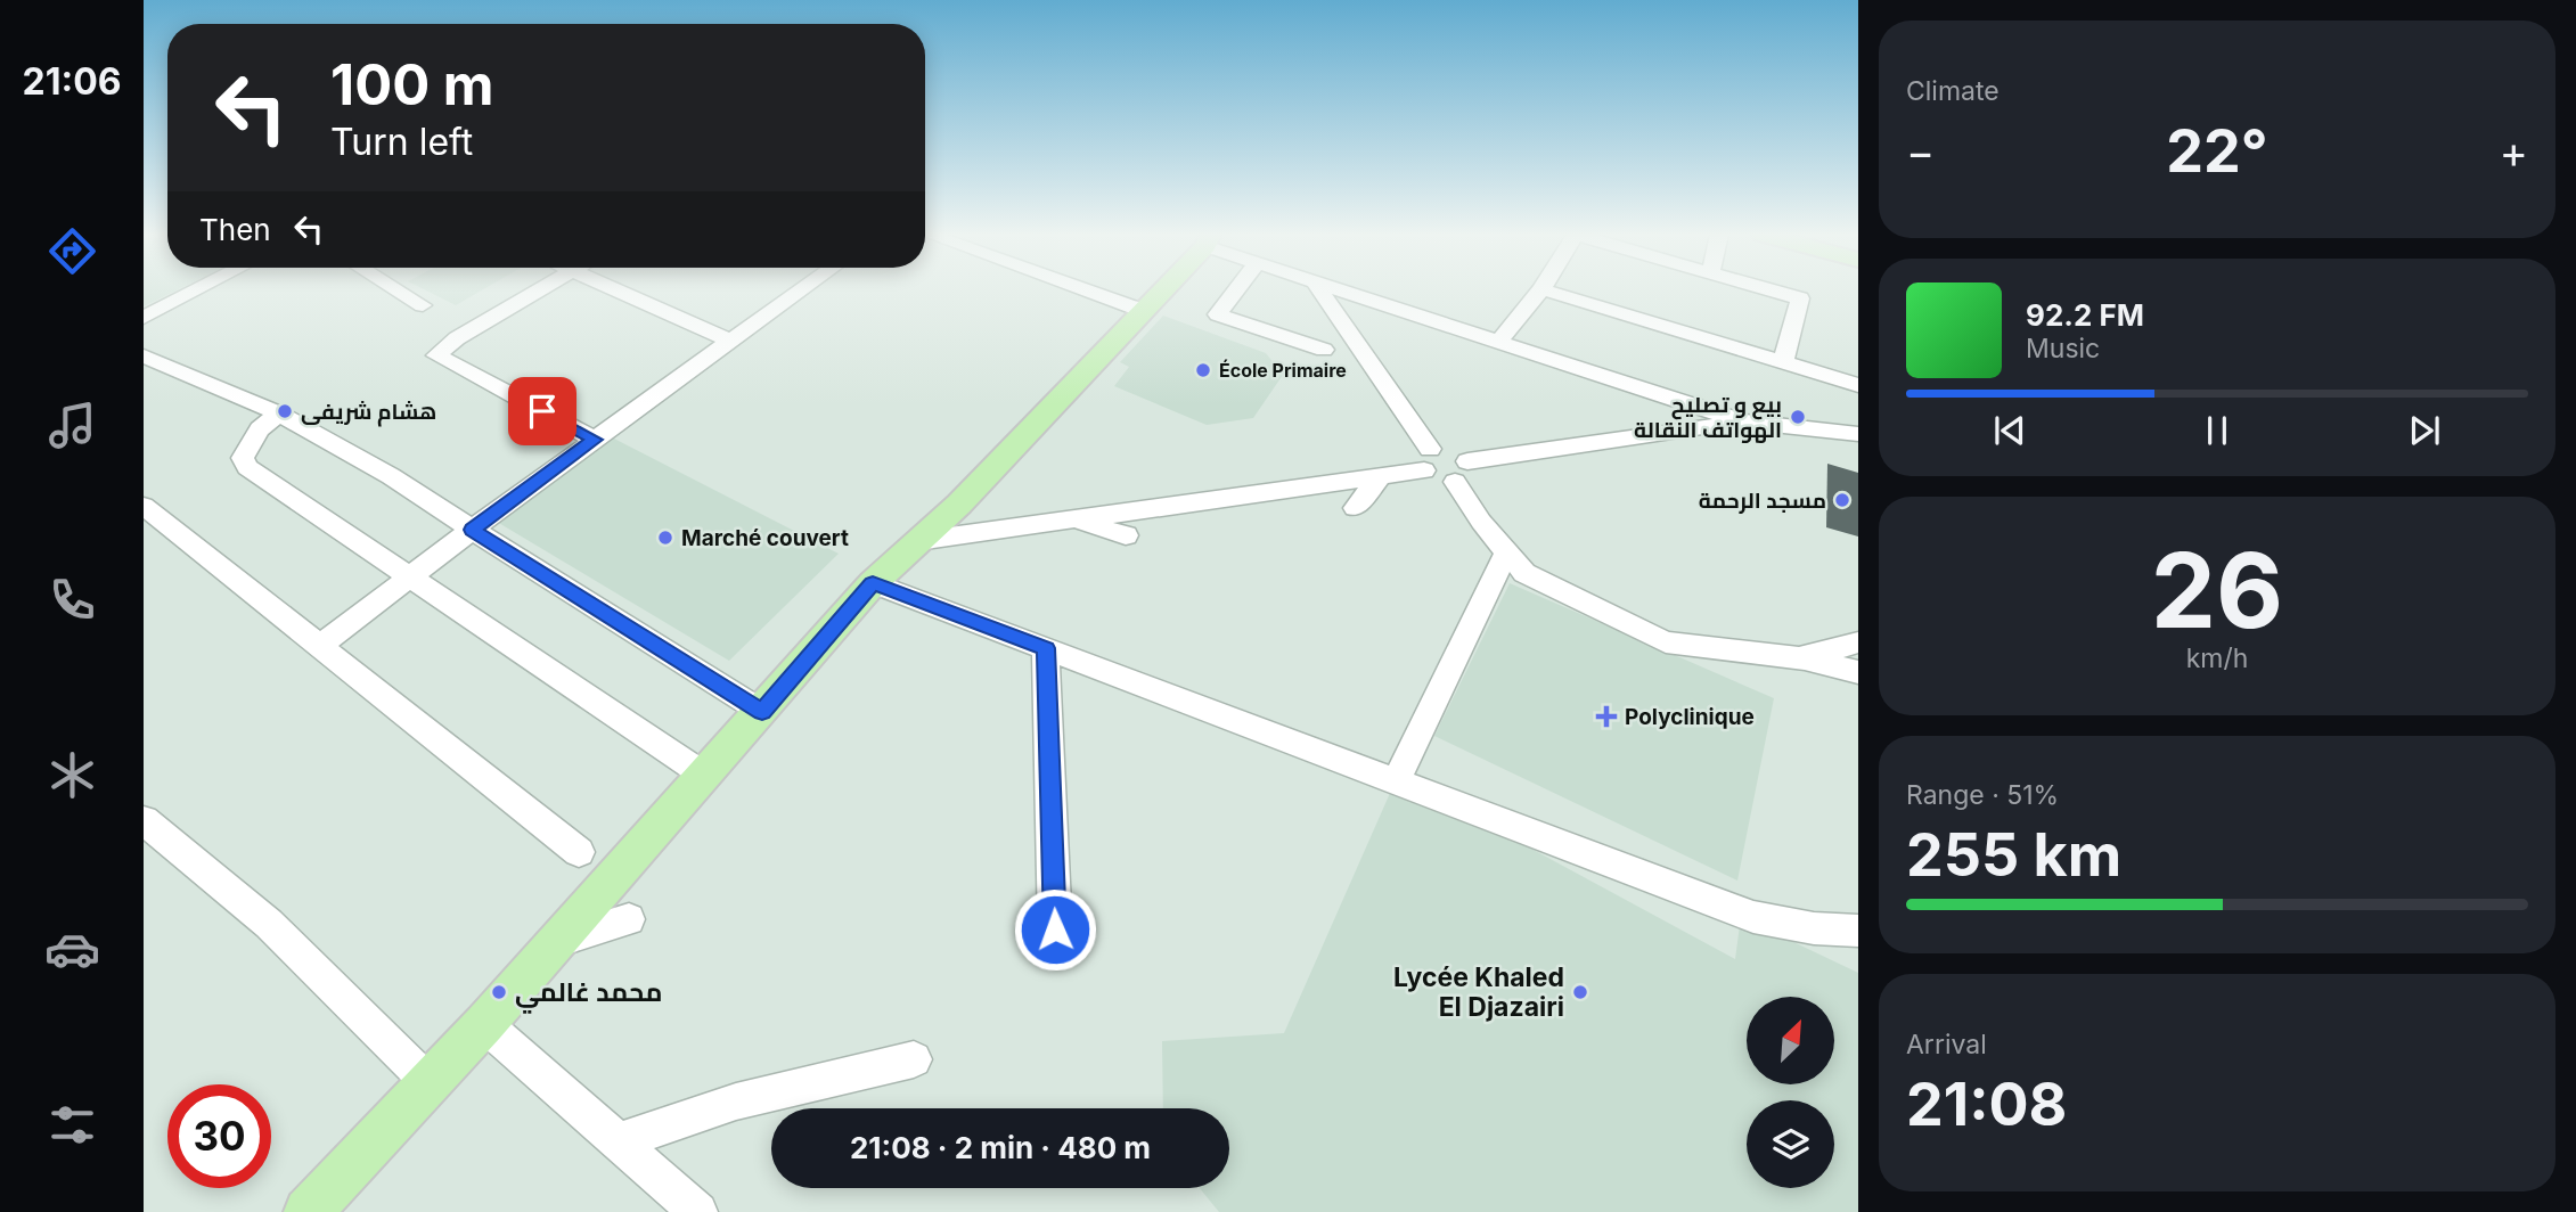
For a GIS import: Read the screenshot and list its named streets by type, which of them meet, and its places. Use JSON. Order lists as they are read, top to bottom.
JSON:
{
  "places": {
    "other": [
      "École Primaire",
      "هشام شريفى",
      "بيع و تصليح الهواتف النقالة",
      "مسجد الرحمة",
      "Marché couvert",
      "محمد غالمي",
      "Lycée Khaled El Djazairi"
    ],
    "health": ["Polyclinique"]
  },
  "north": "top right",
  "page": {
    "tabs": "21:06",
    "tile": [
      "Climate",
      ["26", "km/h"],
      ["Range · 51%", "255 km"],
      ["Arrival", "21:08"]
    ],
    "turn": ["100 m", "Turn left"],
    "heat": ["−", "22°", "+"],
    "then": "Then",
    "song": ["92.2 FM", "Music"],
    "limit": "30",
    "trip": "21:08 · 2 min · 480 m"
  }
}
